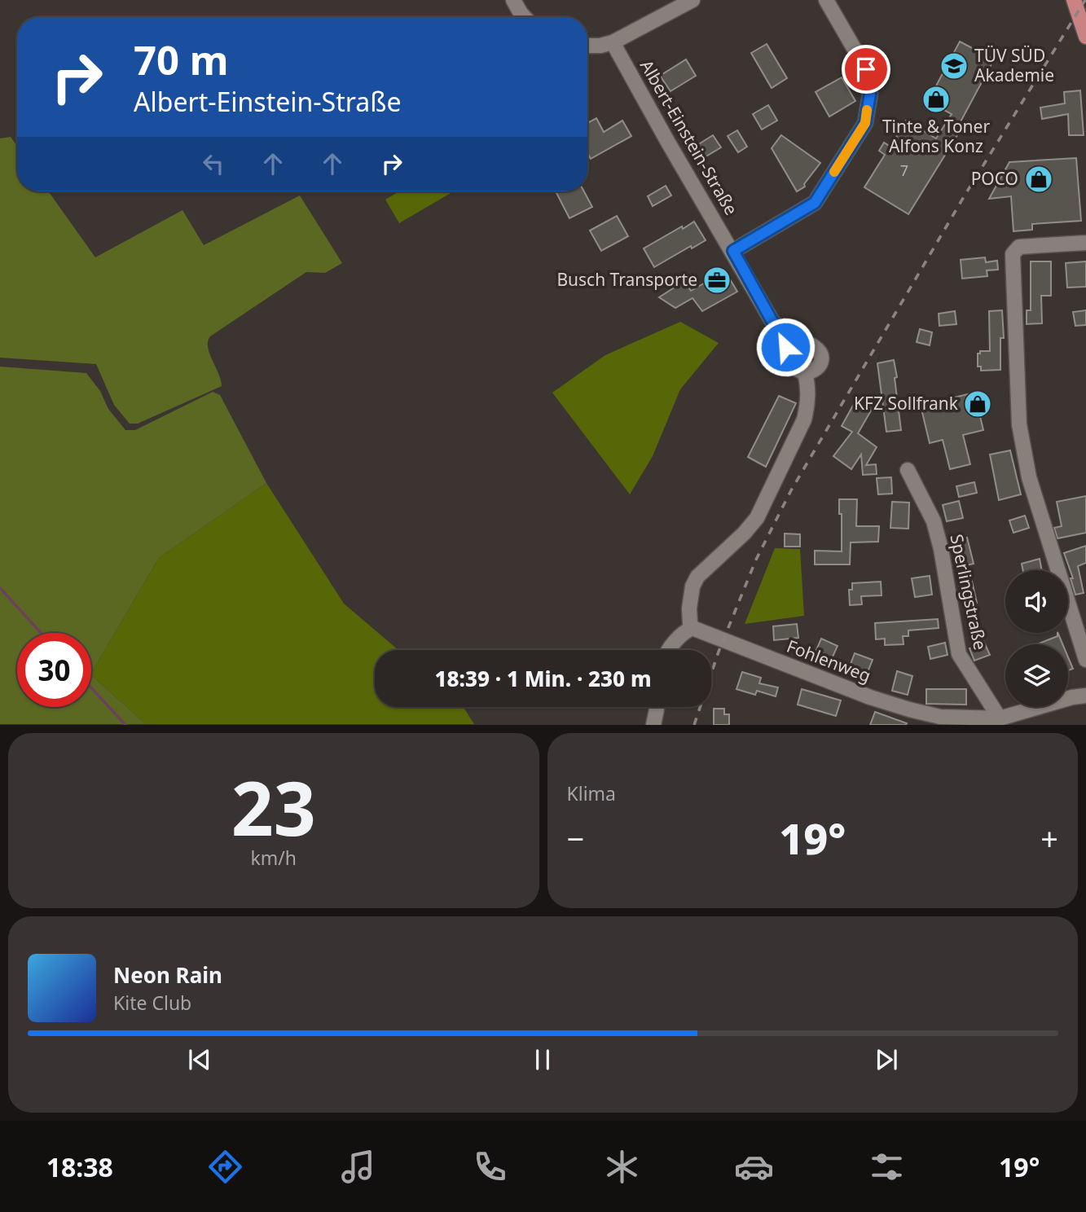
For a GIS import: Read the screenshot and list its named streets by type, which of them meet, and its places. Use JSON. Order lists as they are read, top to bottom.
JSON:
{
  "streets": {
    "street": ["Albert-Einstein-Straße", "Sperlingstraße", "Fohlenweg"]
  },
  "crossings": [
    ["Sperlingstraße", "Fohlenweg"]
  ],
  "places": {
    "school or university": ["TÜV SÜD Akademie"],
    "shop": ["Tinte & Toner Alfons Konz", "POCO", "KFZ Sollfrank"],
    "office": ["Busch Transporte"]
  },
  "house_numbers": ["7"],
  "page": {
    "turn": ["70 m", "Albert-Einstein-Straße"],
    "limit": "30",
    "trip": "18:39 · 1 Min. · 230 m",
    "tile": [
      ["23", "km/h"],
      "Klima"
    ],
    "heat": ["−", "19°", "+"],
    "song": ["Neon Rain", "Kite Club"],
    "tabs": ["18:38", "19°"]
  }
}
